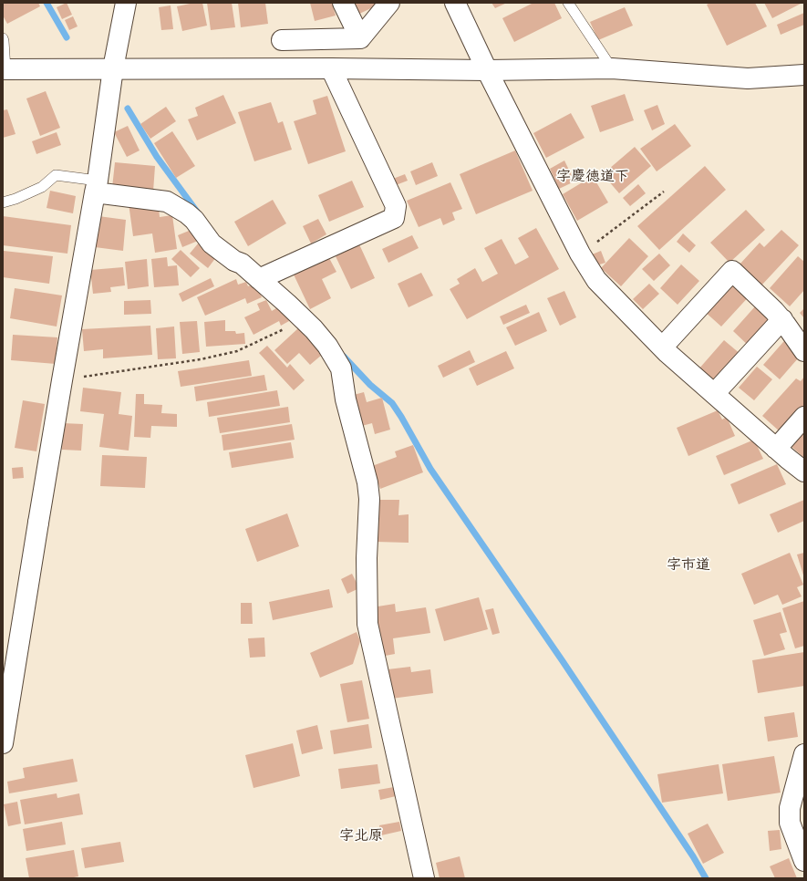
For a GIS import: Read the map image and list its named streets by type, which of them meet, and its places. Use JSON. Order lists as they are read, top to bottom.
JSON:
{
  "districts": ["字慶徳道下", "字市道", "字北原"]
}
